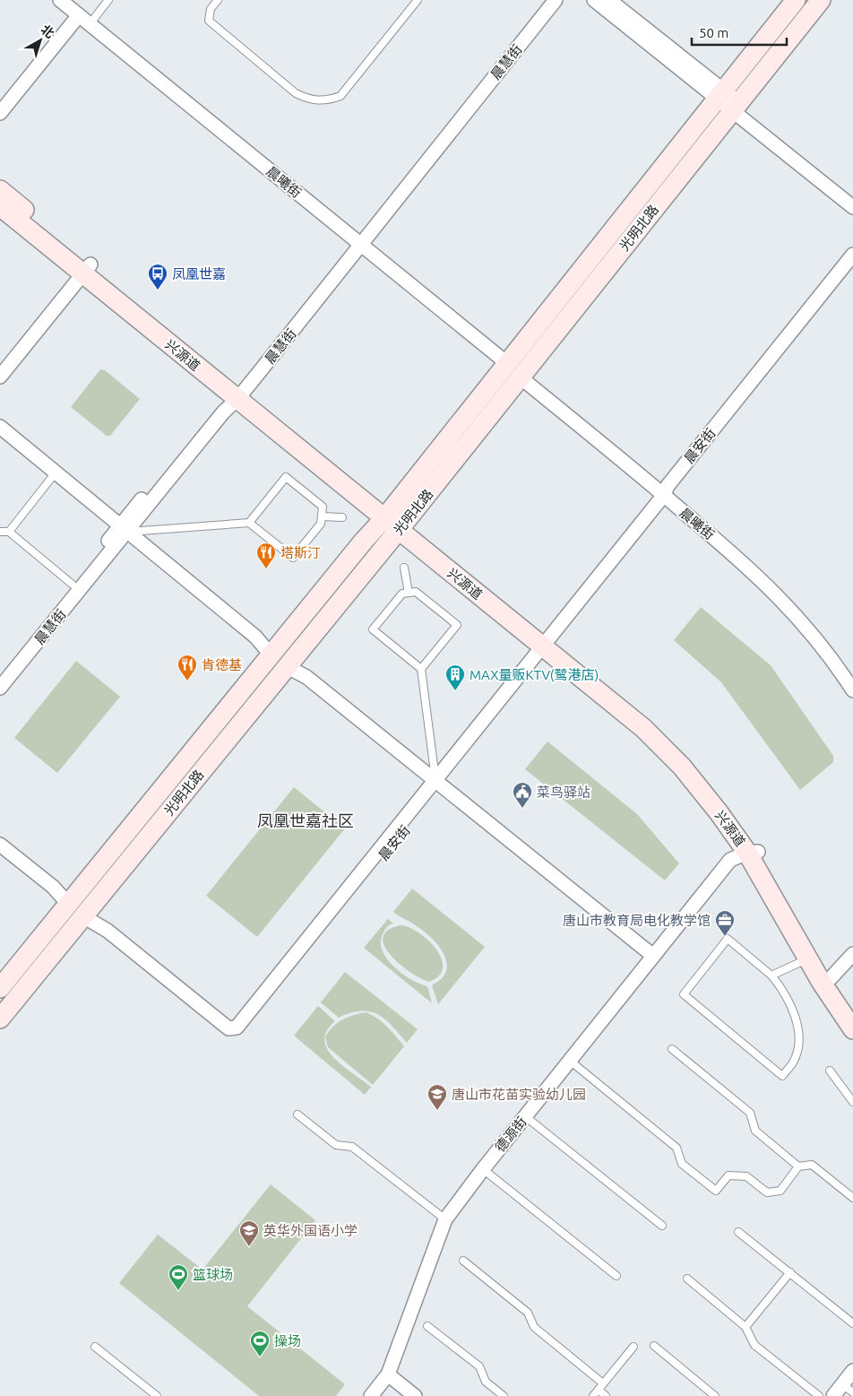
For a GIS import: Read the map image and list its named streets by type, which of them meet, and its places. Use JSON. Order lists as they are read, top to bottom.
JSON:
{
  "streets": {
    "main road": ["光明北路", "兴源道"],
    "street": [
      "晨慧街",
      "晨曦街",
      "晨安街",
      "德源街"
    ]
  },
  "crossings": [
    ["晨慧街", "晨曦街"],
    ["晨慧街", "兴源道"],
    ["晨曦街", "光明北路"],
    ["晨曦街", "晨安街"],
    ["光明北路", "兴源道"],
    ["光明北路", "晨安街"],
    ["兴源道", "晨安街"],
    ["兴源道", "德源街"]
  ],
  "districts": ["凤凰世嘉社区"],
  "places": {
    "bus stop": ["凤凰世嘉"],
    "restaurant": ["塔斯汀", "肯德基"],
    "building": ["MAX量贩KTV(鹭港店)"],
    "public building": ["菜鸟驿站"],
    "office": ["唐山市教育局电化教学馆"],
    "school or university": ["唐山市花苗实验幼儿园", "英华外国语小学"],
    "sports": ["篮球场", "操场"]
  },
  "scale_bar": "50 m",
  "north": "top right"
}
